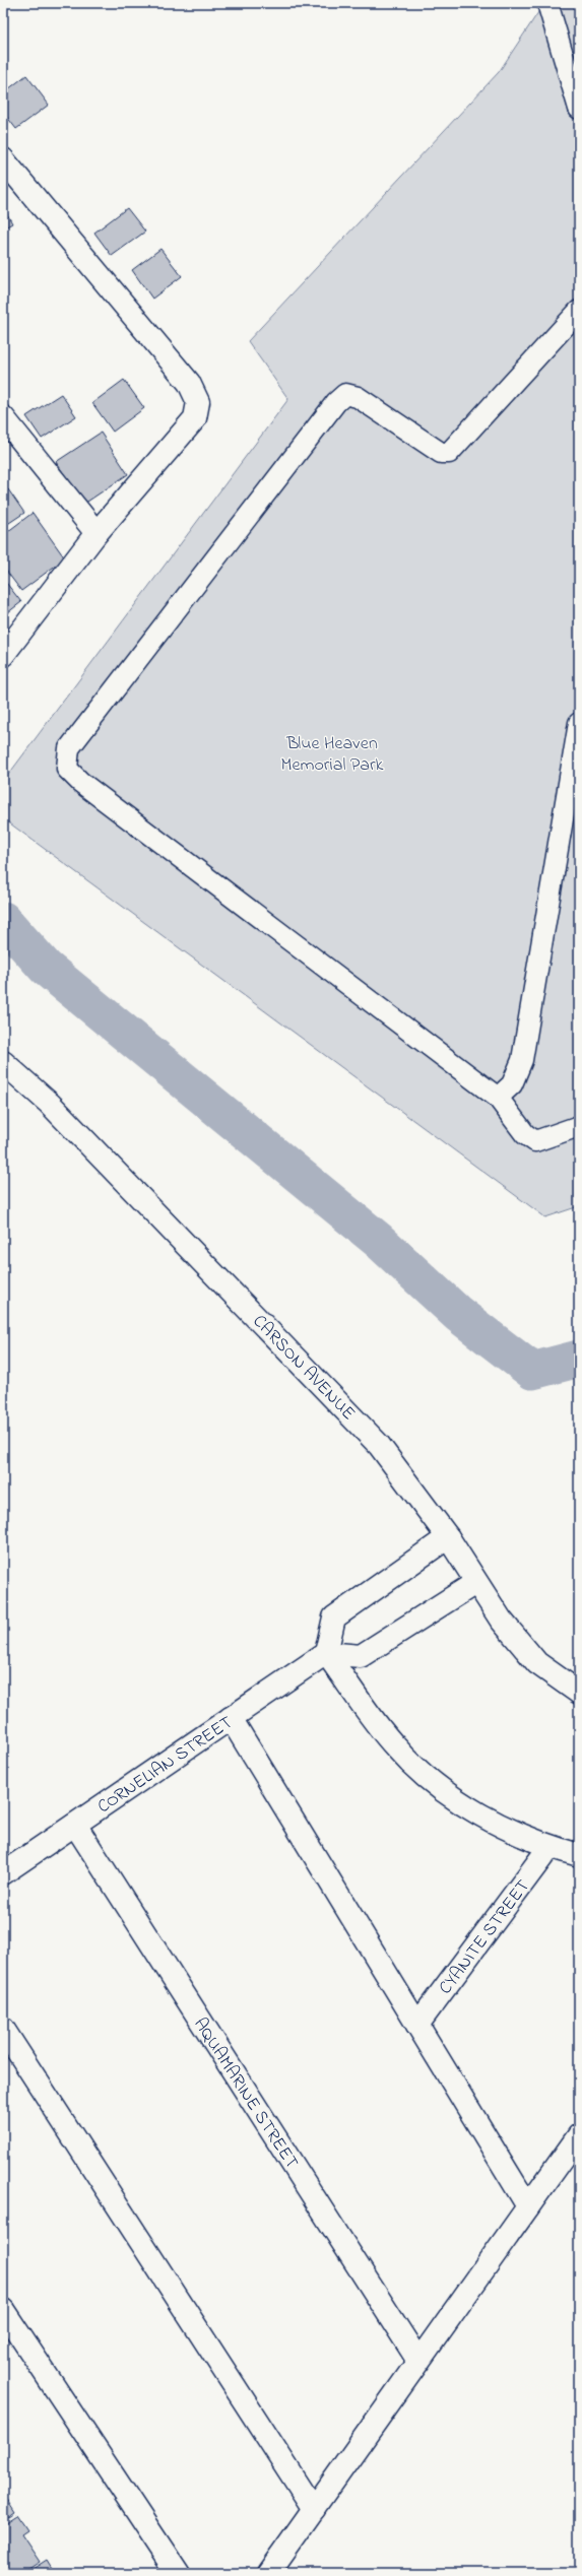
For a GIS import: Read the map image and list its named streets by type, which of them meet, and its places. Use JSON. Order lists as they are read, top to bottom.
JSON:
{
  "streets": {
    "street": [
      "CARSON AVENUE",
      "CORNELIAN STREET",
      "CYANITE STREET",
      "AQUAMARINE STREET"
    ]
  },
  "crossings": [
    ["CORNELIAN STREET", "AQUAMARINE STREET"]
  ],
  "parks": ["Blue Heaven Memorial Park"]
}
